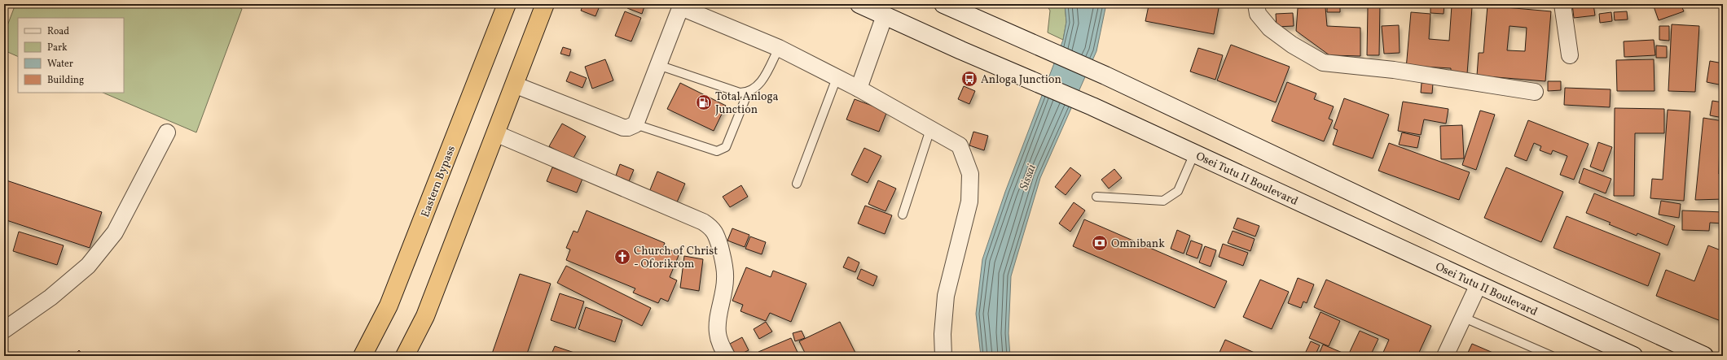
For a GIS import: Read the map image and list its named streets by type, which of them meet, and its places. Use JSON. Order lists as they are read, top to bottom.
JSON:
{
  "streets": {
    "highway": ["Eastern Bypass"],
    "main road": ["Osei Tutu II Boulevard"]
  },
  "water": ["Sissai"],
  "places": {
    "bus stop": ["Anloga Junction"],
    "fuel station": ["Total Anloga Junction"],
    "bank": ["Omnibank"],
    "church": ["Church of Christ - Oforikrom"]
  },
  "legend": [
    "Road",
    "Park",
    "Water",
    "Building"
  ]
}
